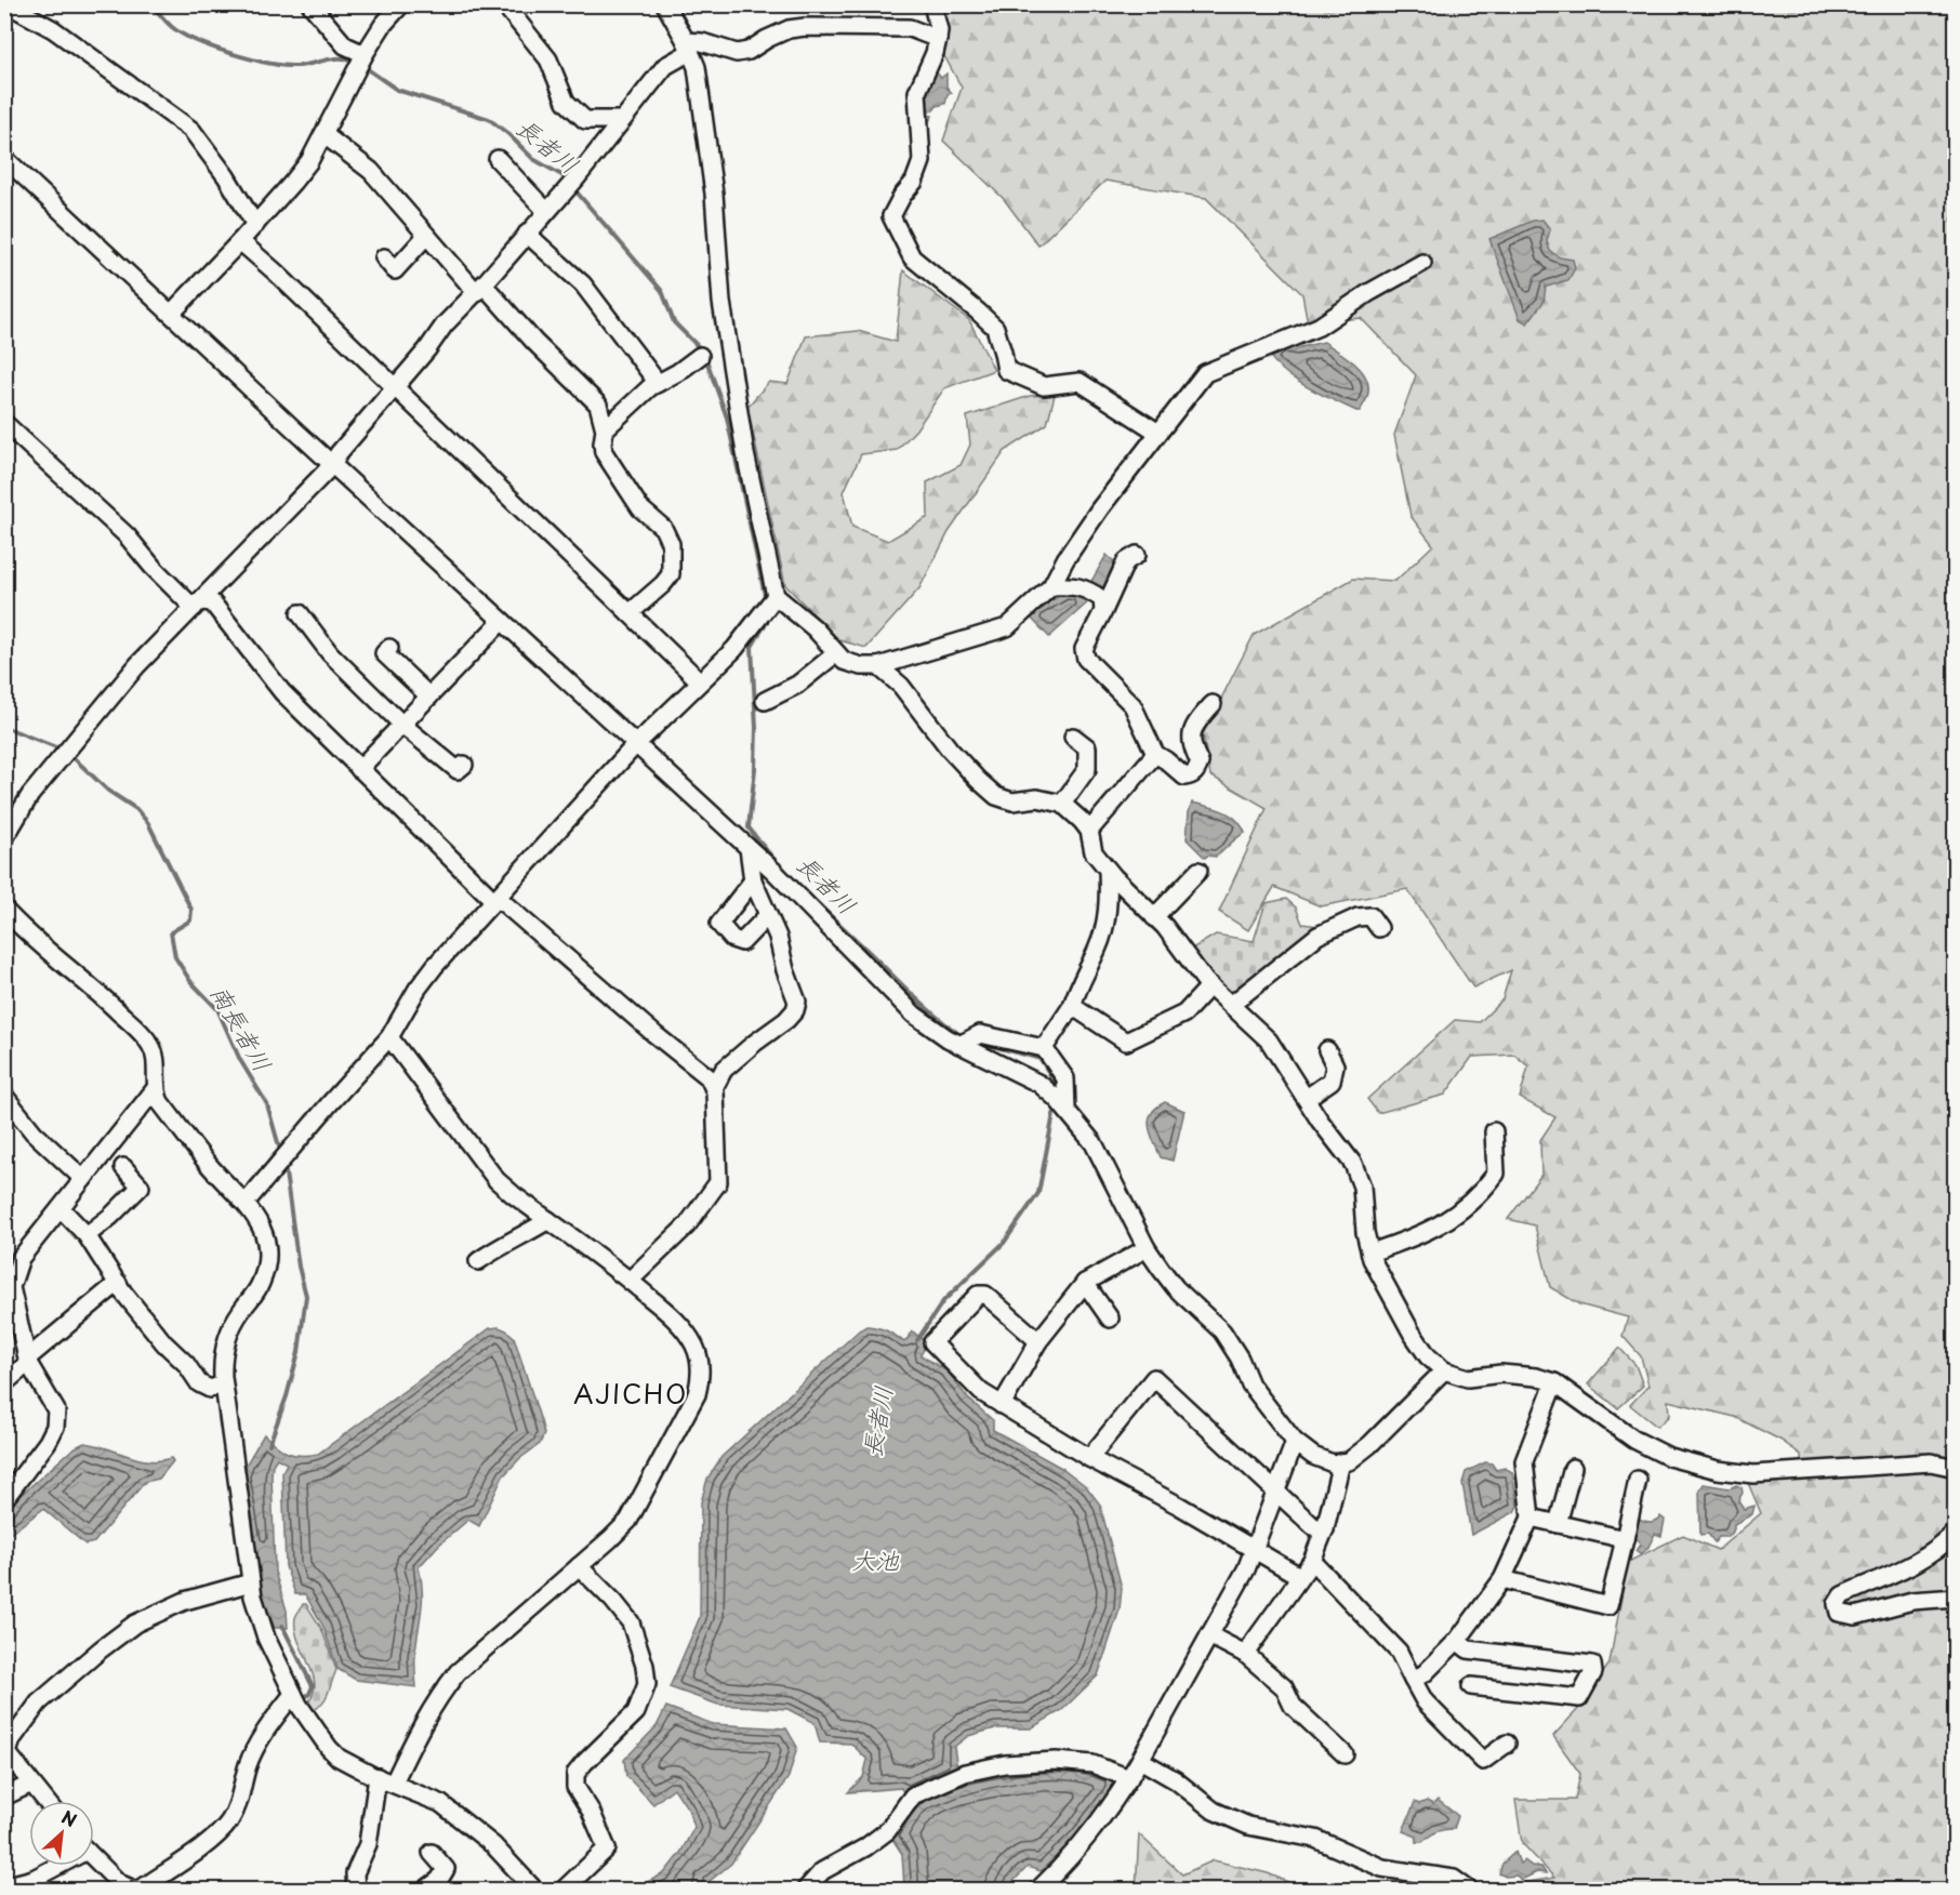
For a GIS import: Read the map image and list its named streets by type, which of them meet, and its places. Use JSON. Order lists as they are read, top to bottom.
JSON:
{
  "districts": ["AJICHO"],
  "water": ["長者川", "南長者川", "大池"],
  "north": "top right"
}
